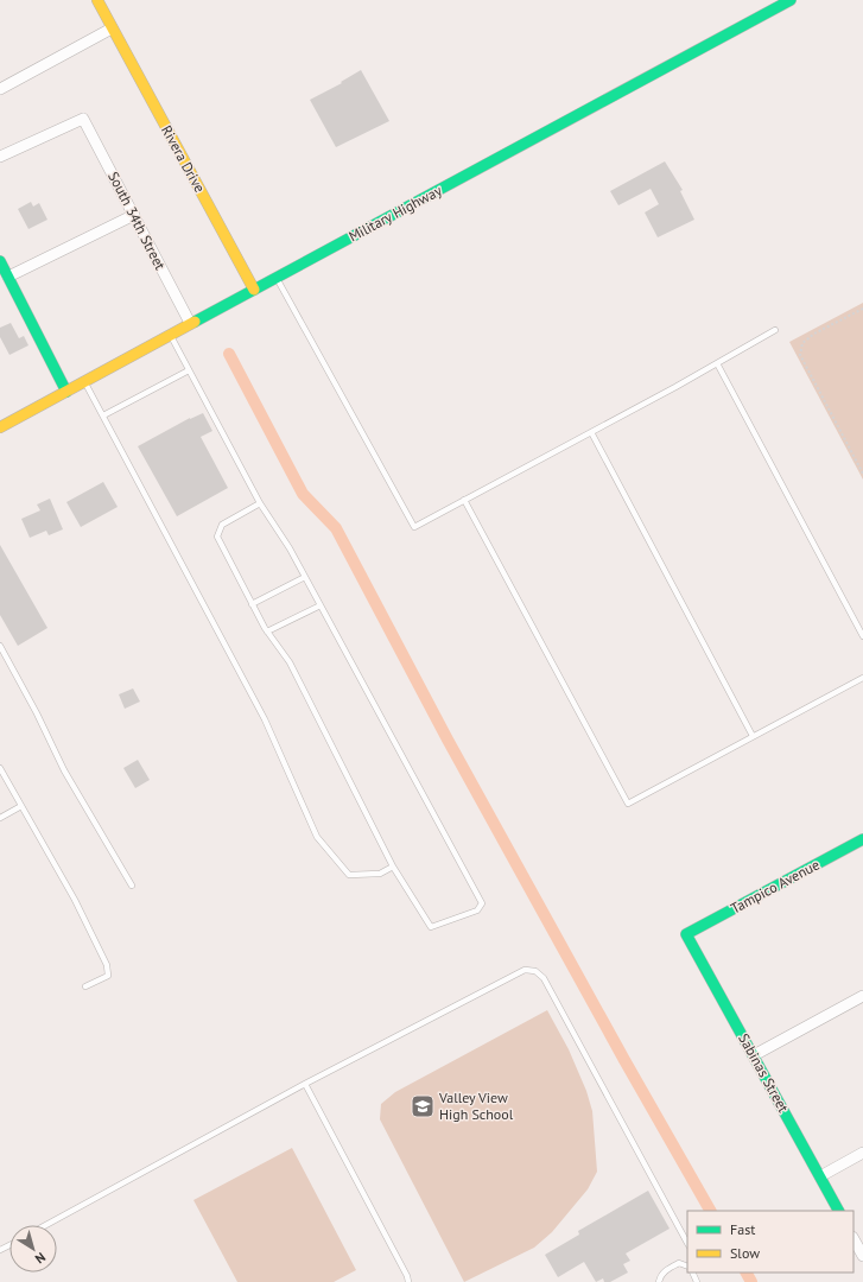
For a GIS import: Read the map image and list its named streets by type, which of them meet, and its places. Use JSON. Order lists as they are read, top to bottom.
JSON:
{
  "streets": {
    "street": [
      "Rivera Drive",
      "Military Highway",
      "South 34th Street",
      "Tampico Avenue",
      "Sabinas Street"
    ]
  },
  "crossings": [
    ["Rivera Drive", "Military Highway"],
    ["Military Highway", "South 34th Street"],
    ["Tampico Avenue", "Sabinas Street"]
  ],
  "places": {
    "school or university": ["Valley View High School"]
  },
  "legend": ["Fast", "Slow"],
  "north": "bottom right"
}
